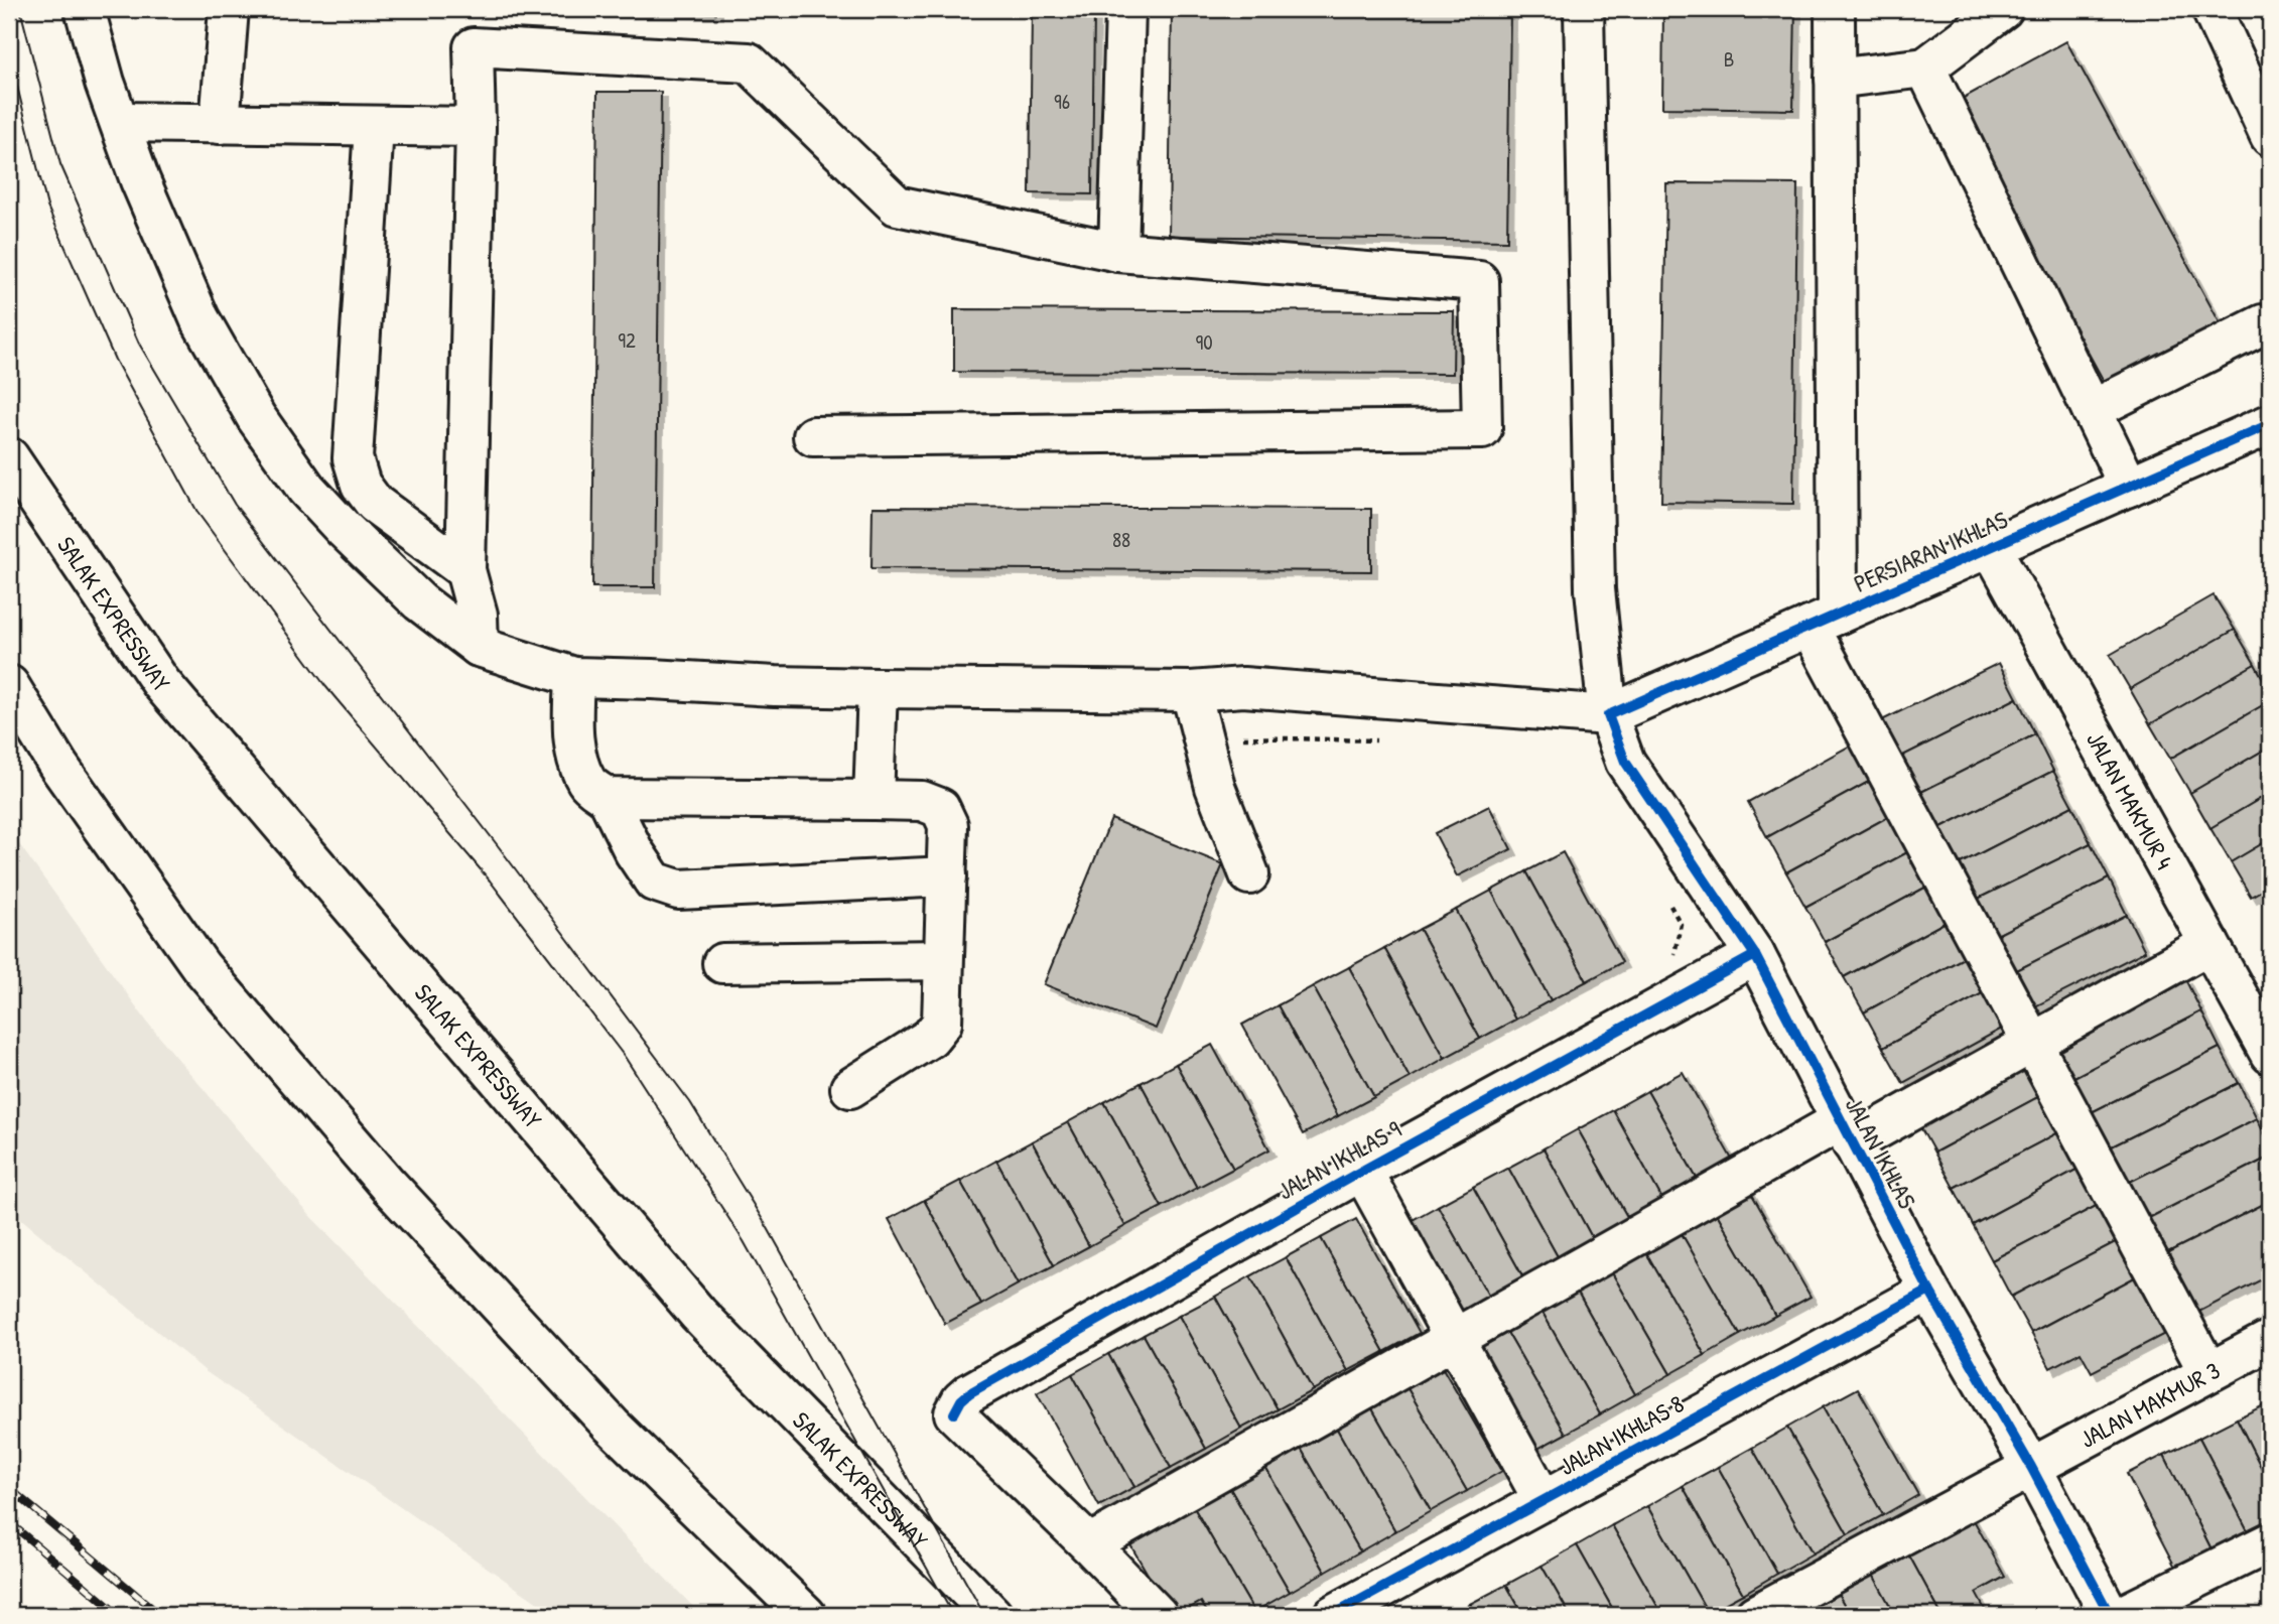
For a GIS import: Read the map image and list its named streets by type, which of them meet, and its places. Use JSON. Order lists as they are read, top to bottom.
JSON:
{
  "streets": {
    "main road": [
      "PERSIARAN IKHLAS",
      "SALAK EXPRESSWAY",
      "JALAN MAKMUR 4",
      "JALAN IKHLAS",
      "JALAN IKHLAS 9",
      "JALAN MAKMUR 3",
      "JALAN IKHLAS 8"
    ]
  },
  "crossings": [
    ["PERSIARAN IKHLAS", "JALAN MAKMUR 4"],
    ["PERSIARAN IKHLAS", "JALAN IKHLAS"],
    ["JALAN IKHLAS", "JALAN IKHLAS 9"],
    ["JALAN IKHLAS", "JALAN MAKMUR 3"],
    ["JALAN IKHLAS", "JALAN IKHLAS 8"]
  ],
  "house_numbers": [
    "B",
    "96",
    "92",
    "90",
    "88"
  ]
}
